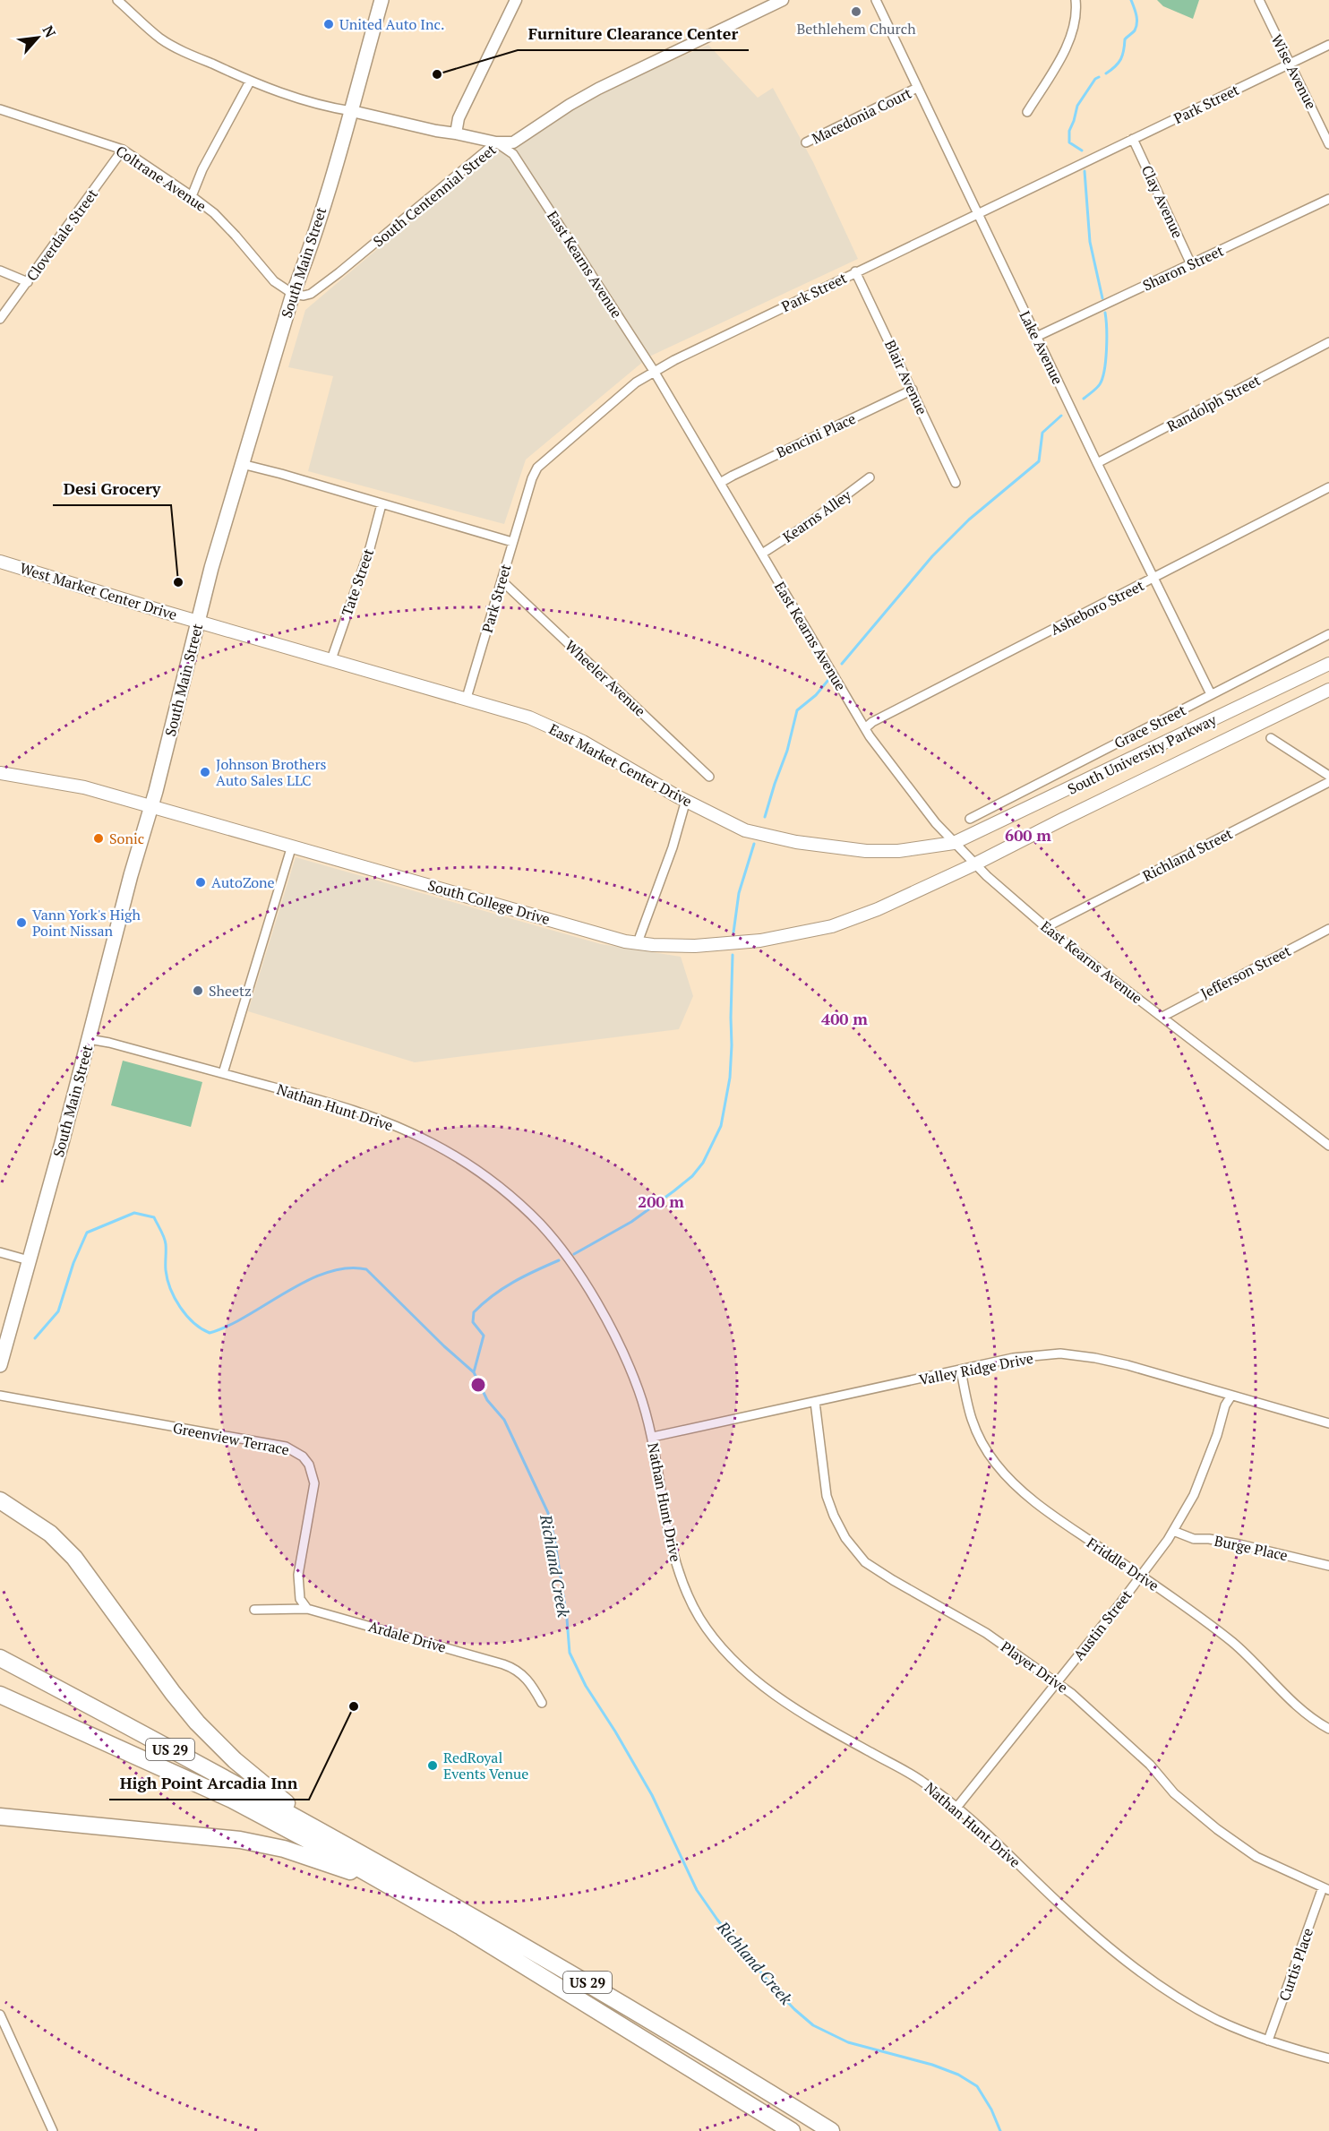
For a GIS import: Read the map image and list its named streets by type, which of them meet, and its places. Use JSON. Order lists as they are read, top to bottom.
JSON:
{
  "streets": {
    "highway": ["US 29"],
    "main road": [
      "South Main Street",
      "West Market Center Drive",
      "South University Parkway",
      "East Market Center Drive",
      "South College Drive"
    ],
    "street": [
      "Wise Avenue",
      "Park Street",
      "Macedonia Court",
      "Coltrane Avenue",
      "South Centennial Street",
      "Clay Avenue",
      "Cloverdale Street",
      "East Kearns Avenue",
      "Sharon Street",
      "Lake Avenue",
      "Blair Avenue",
      "Randolph Street",
      "Bencini Place",
      "Kearns Alley",
      "Tate Street",
      "Asheboro Street",
      "Wheeler Avenue",
      "Grace Street",
      "Richland Street",
      "Jefferson Street",
      "Nathan Hunt Drive",
      "Valley Ridge Drive",
      "Greenview Terrace",
      "Burge Place",
      "Friddle Drive",
      "Austin Street",
      "Ardale Drive",
      "Player Drive",
      "Curtis Place"
    ]
  },
  "crossings": [
    ["Wise Avenue", "Park Street"],
    ["Park Street", "Clay Avenue"],
    ["Park Street", "East Kearns Avenue"],
    ["Park Street", "Lake Avenue"],
    ["Park Street", "Blair Avenue"],
    ["Park Street", "Wheeler Avenue"],
    ["Park Street", "East Market Center Drive"],
    ["Macedonia Court", "Lake Avenue"],
    ["Coltrane Avenue", "South Centennial Street"],
    ["Coltrane Avenue", "Cloverdale Street"],
    ["Coltrane Avenue", "South Main Street"],
    ["South Centennial Street", "South Main Street"],
    ["South Centennial Street", "East Kearns Avenue"],
    ["Clay Avenue", "Sharon Street"],
    ["South Main Street", "East Kearns Avenue"],
    ["South Main Street", "West Market Center Drive"],
    ["South Main Street", "East Market Center Drive"],
    ["South Main Street", "South College Drive"],
    ["South Main Street", "Nathan Hunt Drive"],
    ["East Kearns Avenue", "Bencini Place"],
    ["East Kearns Avenue", "Kearns Alley"],
    ["East Kearns Avenue", "Asheboro Street"],
    ["East Kearns Avenue", "South University Parkway"],
    ["East Kearns Avenue", "East Market Center Drive"],
    ["East Kearns Avenue", "Richland Street"],
    ["East Kearns Avenue", "South College Drive"],
    ["East Kearns Avenue", "Jefferson Street"],
    ["Sharon Street", "Lake Avenue"],
    ["Lake Avenue", "Randolph Street"],
    ["Lake Avenue", "Asheboro Street"],
    ["Lake Avenue", "Grace Street"],
    ["Blair Avenue", "Bencini Place"],
    ["Tate Street", "East Market Center Drive"],
    ["West Market Center Drive", "East Market Center Drive"],
    ["South University Parkway", "East Market Center Drive"],
    ["South University Parkway", "South College Drive"],
    ["Nathan Hunt Drive", "Valley Ridge Drive"],
    ["Nathan Hunt Drive", "Austin Street"],
    ["Nathan Hunt Drive", "Curtis Place"],
    ["Valley Ridge Drive", "Friddle Drive"],
    ["Valley Ridge Drive", "Austin Street"],
    ["Valley Ridge Drive", "Player Drive"],
    ["Greenview Terrace", "Ardale Drive"],
    ["Burge Place", "Austin Street"],
    ["Friddle Drive", "Austin Street"],
    ["Austin Street", "Player Drive"],
    ["Player Drive", "Curtis Place"]
  ],
  "water": ["Richland Creek"],
  "places": [
    "Bethlehem Church",
    "United Auto Inc.",
    "Furniture Clearance Center",
    "Desi Grocery",
    "Johnson Brothers Auto Sales LLC",
    "Sonic",
    "AutoZone",
    "Vann York's High Point Nissan",
    "Sheetz",
    "High Point Arcadia Inn",
    "RedRoyal Events Venue"
  ],
  "north": "top right",
  "rings": ["600 m", "400 m", "200 m"]
}
